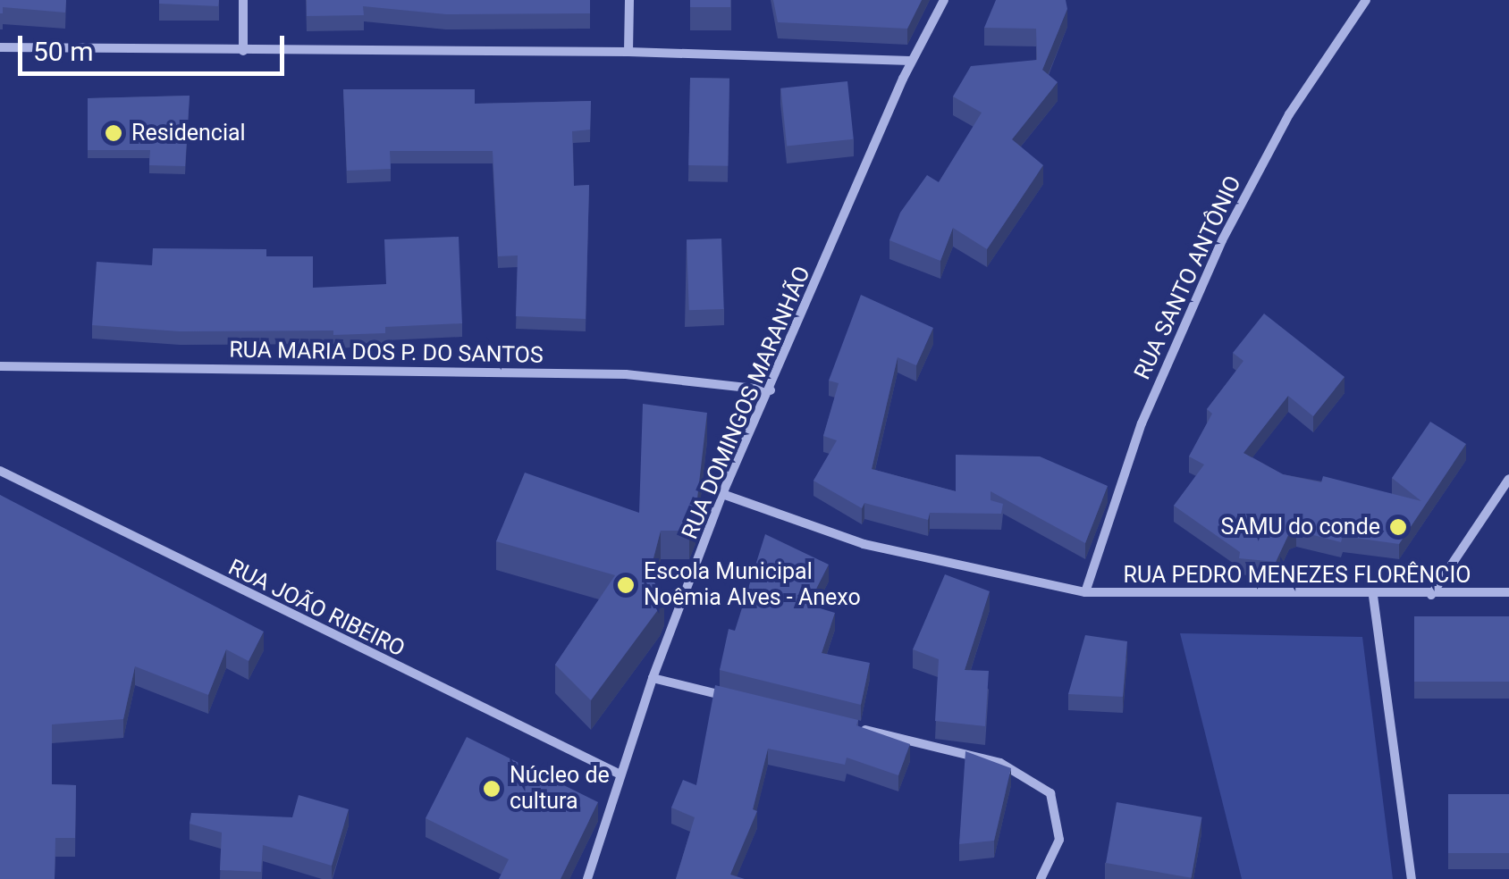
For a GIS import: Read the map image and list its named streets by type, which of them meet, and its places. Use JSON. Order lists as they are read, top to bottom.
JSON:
{
  "streets": {
    "street": [
      "RUA SANTO ANTÔNIO",
      "RUA MARIA DOS P. DO SANTOS",
      "RUA DOMINGOS MARANHÃO",
      "RUA PEDRO MENEZES FLORÊNCIO",
      "RUA JOÃO RIBEIRO"
    ]
  },
  "crossings": [
    ["RUA SANTO ANTÔNIO", "RUA PEDRO MENEZES FLORÊNCIO"],
    ["RUA MARIA DOS P. DO SANTOS", "RUA DOMINGOS MARANHÃO"],
    ["RUA DOMINGOS MARANHÃO", "RUA PEDRO MENEZES FLORÊNCIO"],
    ["RUA DOMINGOS MARANHÃO", "RUA JOÃO RIBEIRO"]
  ],
  "places": [
    "Residencial",
    "SAMU do conde",
    "Escola Municipal Noêmia Alves - Anexo",
    "Núcleo de cultura"
  ],
  "scale_bar": "50 m"
}
